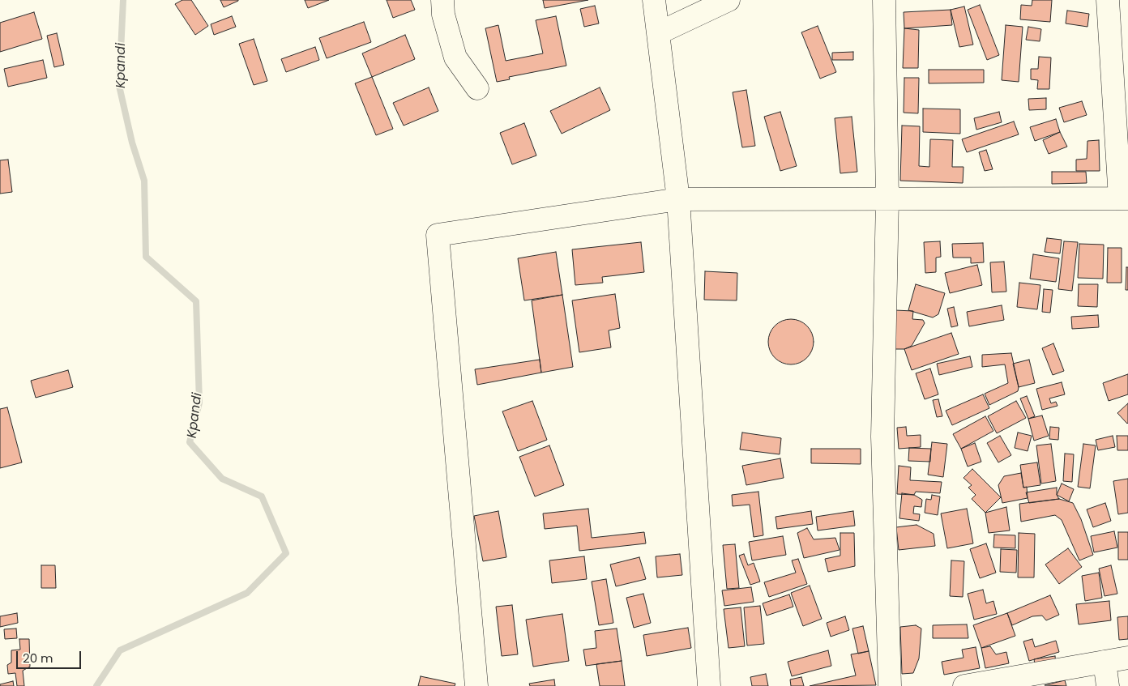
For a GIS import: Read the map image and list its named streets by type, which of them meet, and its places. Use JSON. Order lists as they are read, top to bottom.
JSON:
{
  "water": ["Kpandi"],
  "scale_bar": "20 m"
}
